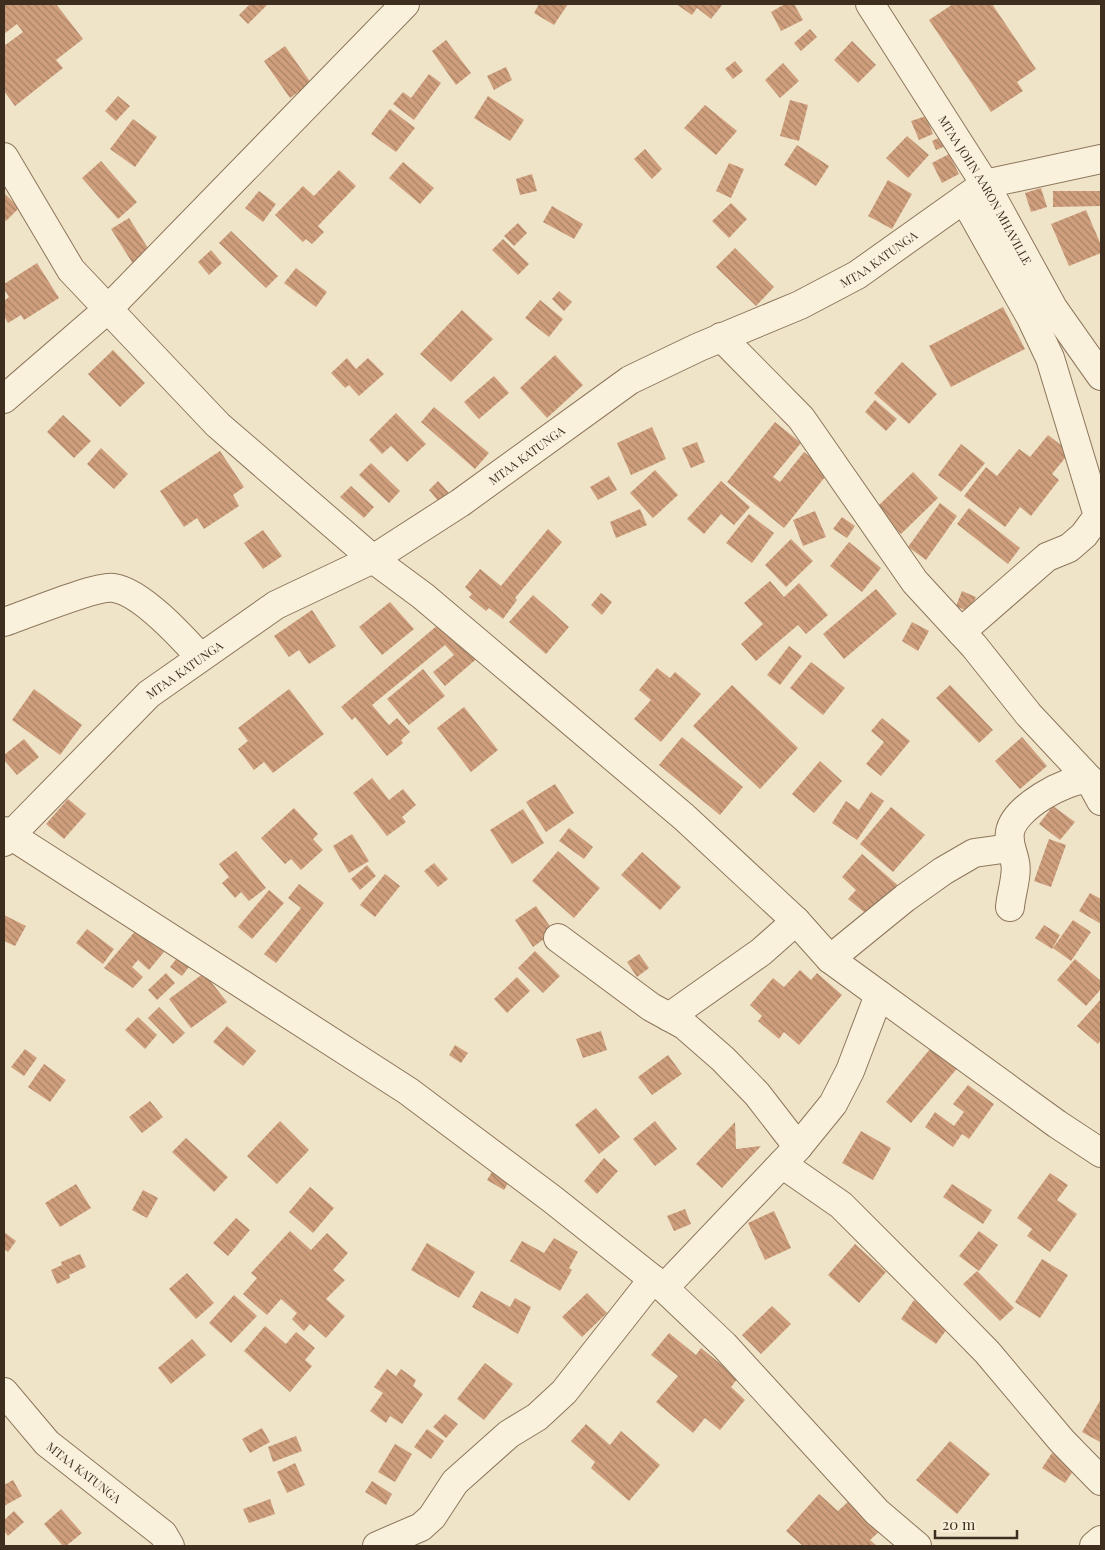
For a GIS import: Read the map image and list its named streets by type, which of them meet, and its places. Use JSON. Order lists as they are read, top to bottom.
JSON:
{
  "streets": {
    "street": ["MTAA JOHN AARON MHAVILLE", "MTAA KATUNGA"]
  },
  "crossings": [
    ["MTAA JOHN AARON MHAVILLE", "MTAA KATUNGA"]
  ],
  "scale_bar": "20 m"
}
